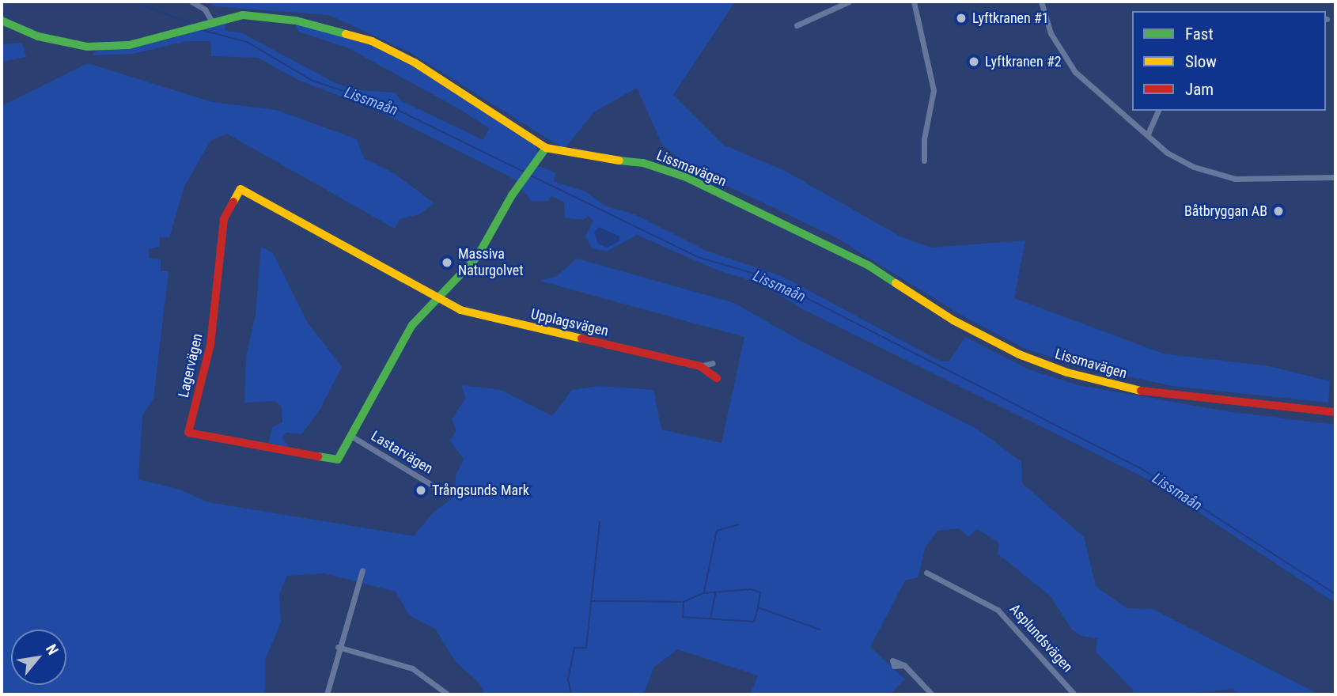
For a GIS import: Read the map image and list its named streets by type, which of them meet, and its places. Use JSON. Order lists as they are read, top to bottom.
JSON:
{
  "streets": {
    "street": [
      "Lissmavägen",
      "Upplagsvägen",
      "Lagervägen",
      "Lastarvägen",
      "Asplundsvägen"
    ]
  },
  "crossings": [
    ["Lissmavägen", "Lagervägen"],
    ["Upplagsvägen", "Lagervägen"],
    ["Lagervägen", "Lastarvägen"]
  ],
  "water": ["Lissmaån"],
  "places": [
    "Lyftkranen #1",
    "Lyftkranen #2",
    "Båtbryggan AB",
    "Massiva Naturgolvet",
    "Trångsunds Mark"
  ],
  "legend": ["Fast", "Slow", "Jam"],
  "north": "top right"
}
